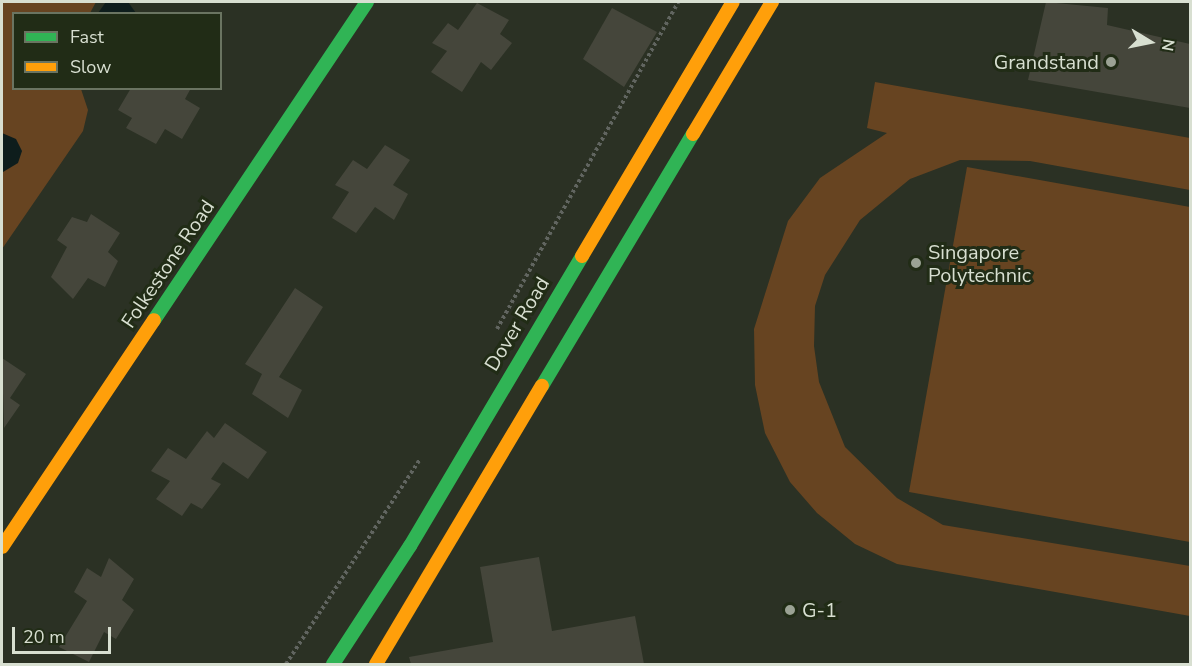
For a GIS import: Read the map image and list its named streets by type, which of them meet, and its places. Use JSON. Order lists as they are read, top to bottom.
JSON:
{
  "streets": {
    "street": ["Folkestone Road", "Dover Road"]
  },
  "places": ["Grandstand", "Singapore Polytechnic", "G-1"],
  "legend": ["Fast", "Slow"],
  "scale_bar": "20 m",
  "north": "right"
}
